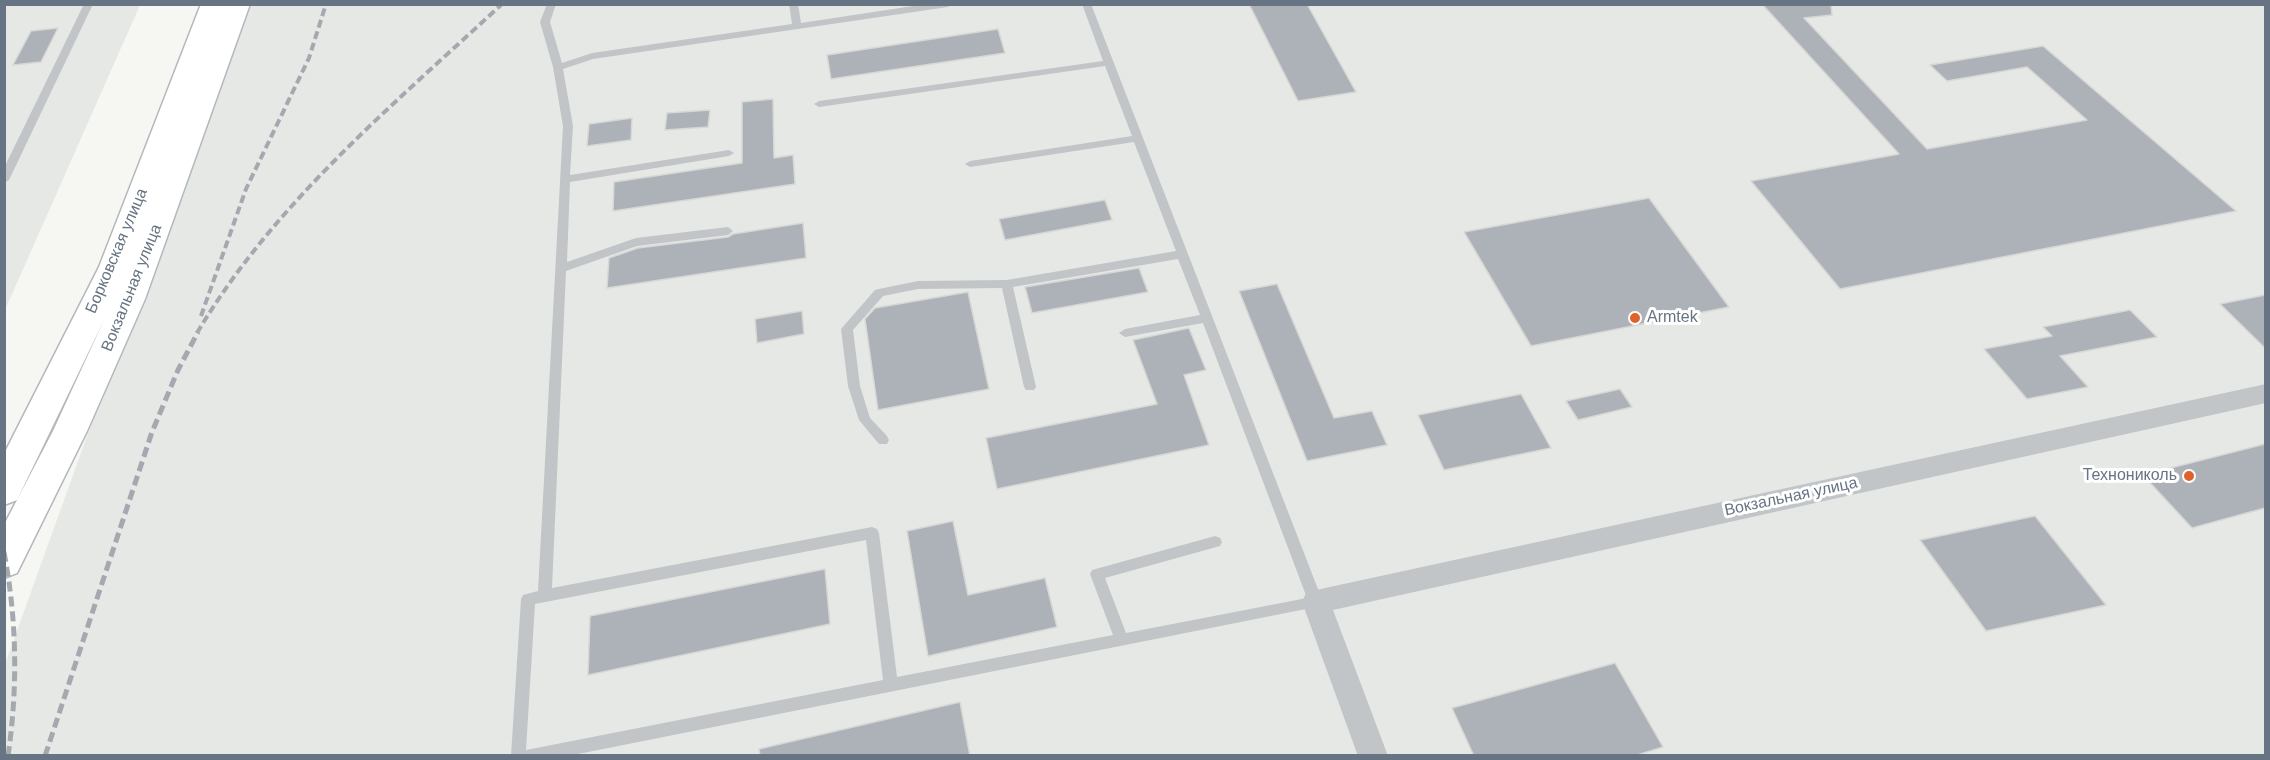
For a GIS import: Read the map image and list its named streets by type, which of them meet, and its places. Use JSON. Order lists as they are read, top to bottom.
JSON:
{
  "streets": {
    "main road": ["Борковская улица", "Вокзальная улица"]
  },
  "places": ["Armtek", "Технониколь"]
}
